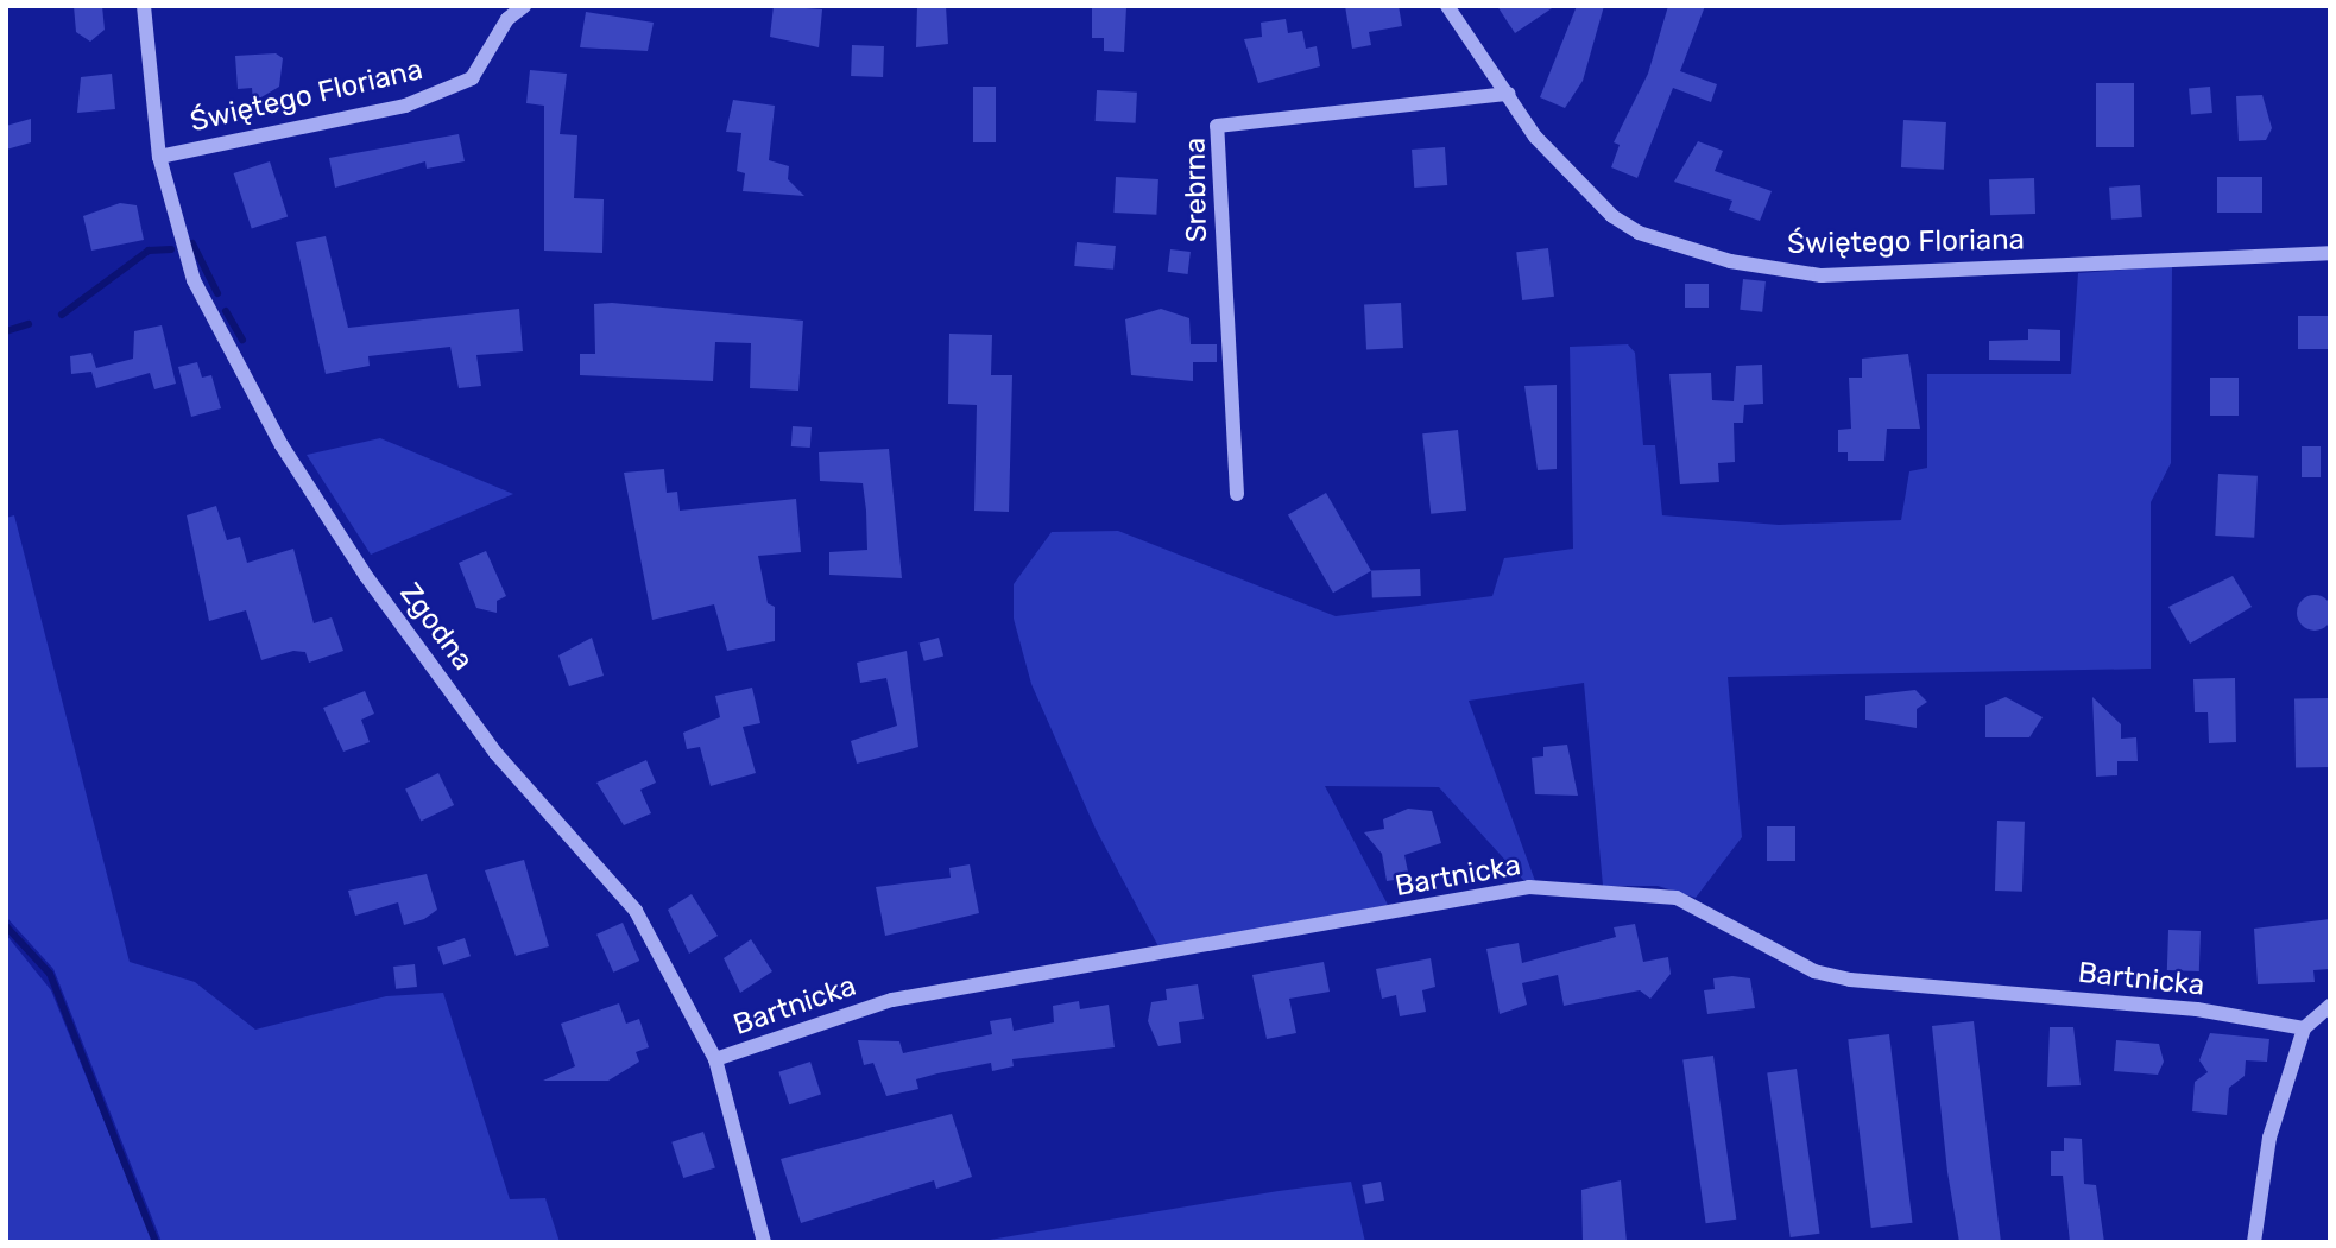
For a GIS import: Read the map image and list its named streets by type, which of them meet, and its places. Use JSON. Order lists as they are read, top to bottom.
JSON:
{
  "streets": {
    "street": [
      "Świętego Floriana",
      "Srebrna",
      "Zgodna",
      "Bartnicka"
    ]
  },
  "crossings": [
    ["Świętego Floriana", "Srebrna"],
    ["Świętego Floriana", "Zgodna"],
    ["Zgodna", "Bartnicka"]
  ]
}
